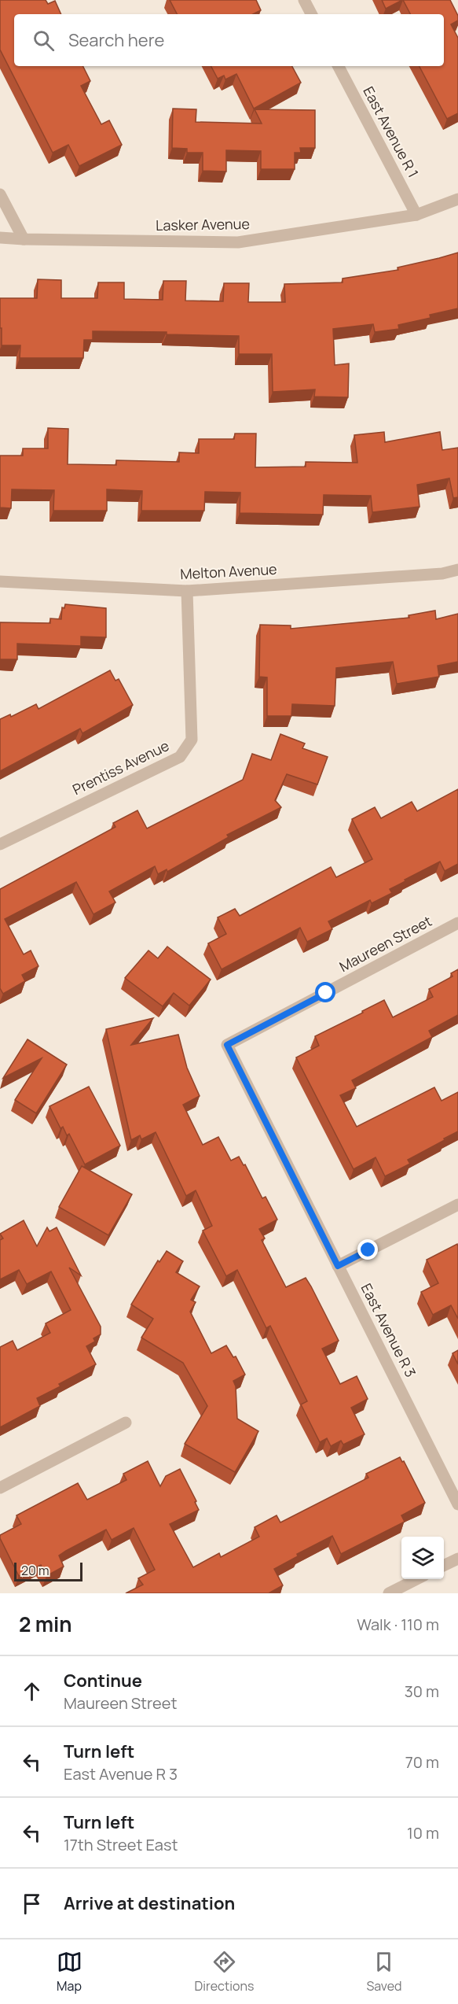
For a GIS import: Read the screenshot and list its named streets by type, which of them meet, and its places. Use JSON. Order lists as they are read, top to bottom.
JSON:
{
  "streets": {
    "street": [
      "East Avenue R 1",
      "Lasker Avenue",
      "Melton Avenue",
      "Prentiss Avenue",
      "Maureen Street",
      "East Avenue R 3"
    ]
  },
  "crossings": [
    ["East Avenue R 1", "Lasker Avenue"],
    ["Melton Avenue", "Prentiss Avenue"],
    ["Maureen Street", "East Avenue R 3"]
  ],
  "scale_bar": "20 m",
  "page": {
    "search": "Search here",
    "scale": "20 m",
    "heading": ["2 min", "Walk · 110 m"],
    "list": [
      ["Continue", "Maureen Street", "30 m"],
      ["Turn left", "East Avenue R 3", "70 m"],
      ["Turn left", "17th Street East", "10 m"],
      "Arrive at destination"
    ],
    "nav": ["Map", "Directions", "Saved"]
  }
}
